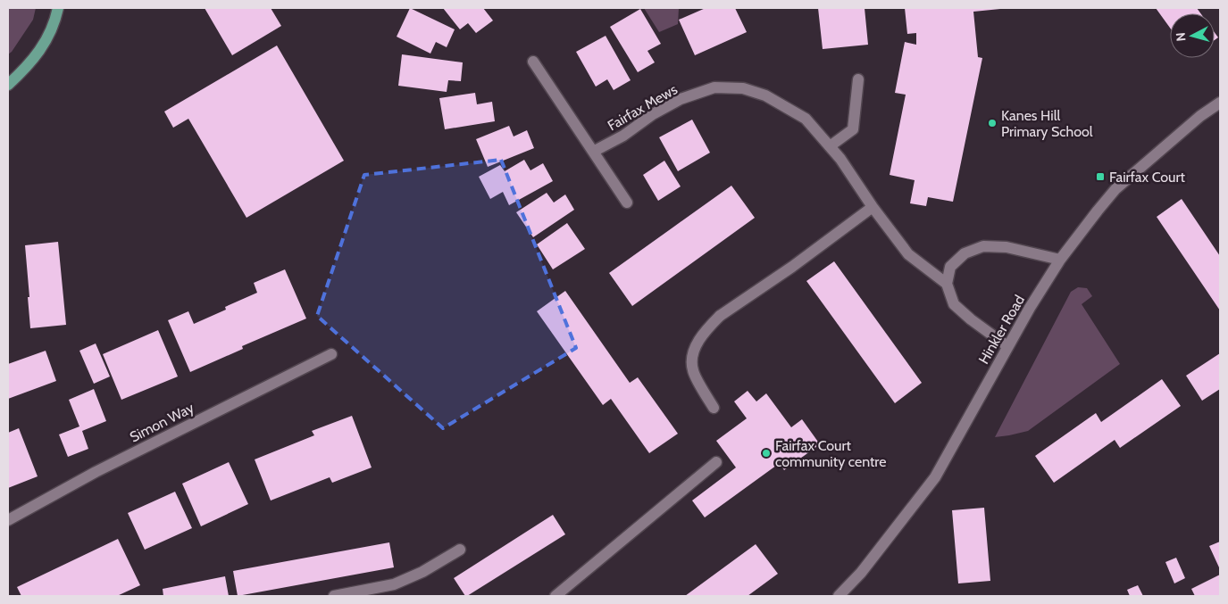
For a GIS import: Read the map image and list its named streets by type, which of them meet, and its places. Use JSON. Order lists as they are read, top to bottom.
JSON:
{
  "streets": {
    "street": ["Fairfax Mews", "Hinkler Road", "Simon Way"]
  },
  "places": {
    "other": ["Kanes Hill Primary School", "Fairfax Court community centre"],
    "transit": ["Fairfax Court"]
  },
  "north": "left"
}
